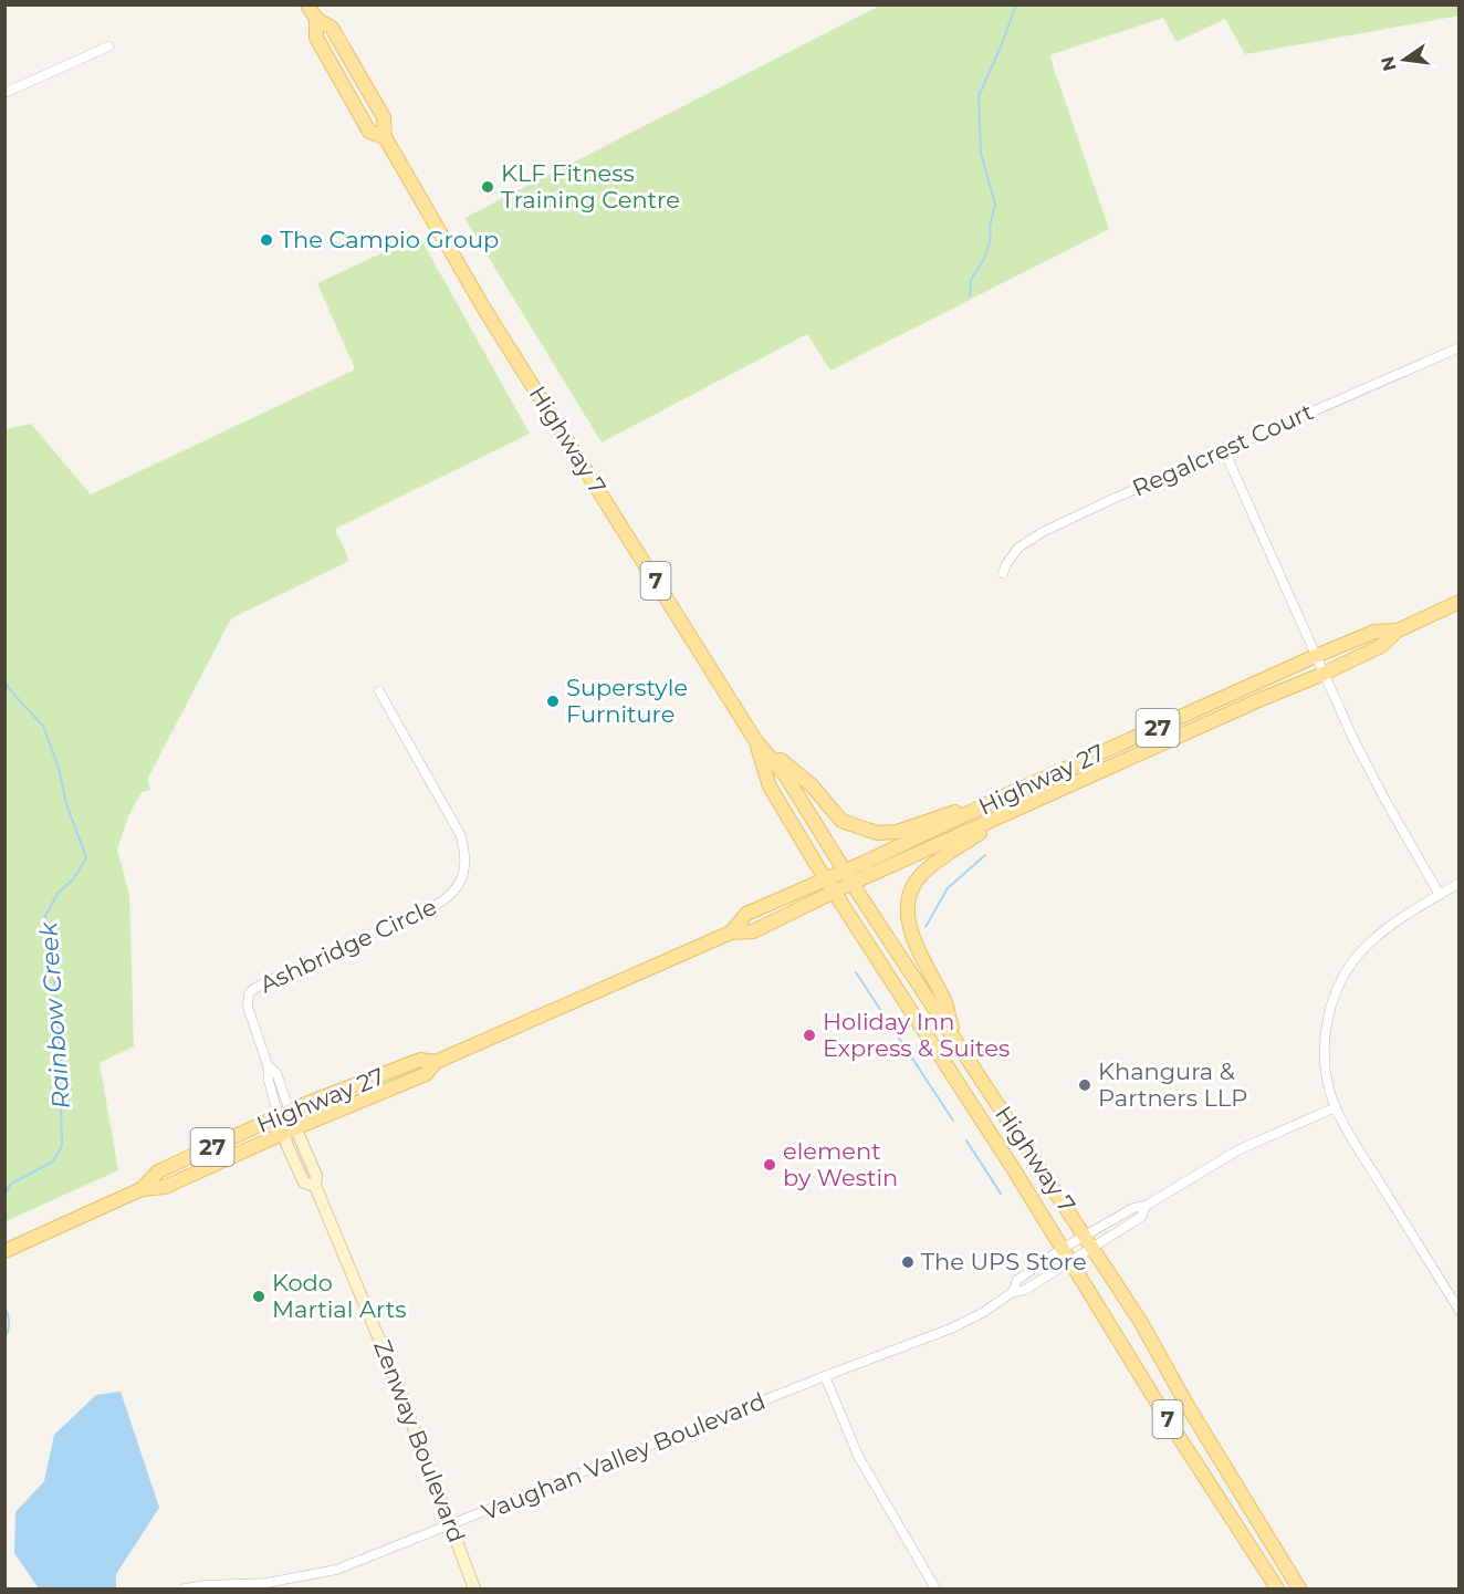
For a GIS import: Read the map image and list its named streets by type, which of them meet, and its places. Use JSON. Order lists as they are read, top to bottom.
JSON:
{
  "streets": {
    "main road": [
      "Highway 7",
      "7",
      "27",
      "Highway 27"
    ],
    "street": [
      "Regalcrest Court",
      "Ashbridge Circle",
      "Zenway Boulevard",
      "Vaughan Valley Boulevard"
    ]
  },
  "crossings": [
    ["Highway 7", "Highway 27"],
    ["Highway 7", "Vaughan Valley Boulevard"],
    ["Highway 27", "Ashbridge Circle"],
    ["Highway 27", "Zenway Boulevard"],
    ["Ashbridge Circle", "Zenway Boulevard"],
    ["Zenway Boulevard", "Vaughan Valley Boulevard"]
  ],
  "water": ["Rainbow Creek"],
  "places": [
    "KLF Fitness Training Centre",
    "The Campio Group",
    "Superstyle Furniture",
    "Holiday Inn Express & Suites",
    "Khangura & Partners LLP",
    "element by Westin",
    "The UPS Store",
    "Kodo Martial Arts"
  ],
  "north": "left"
}
